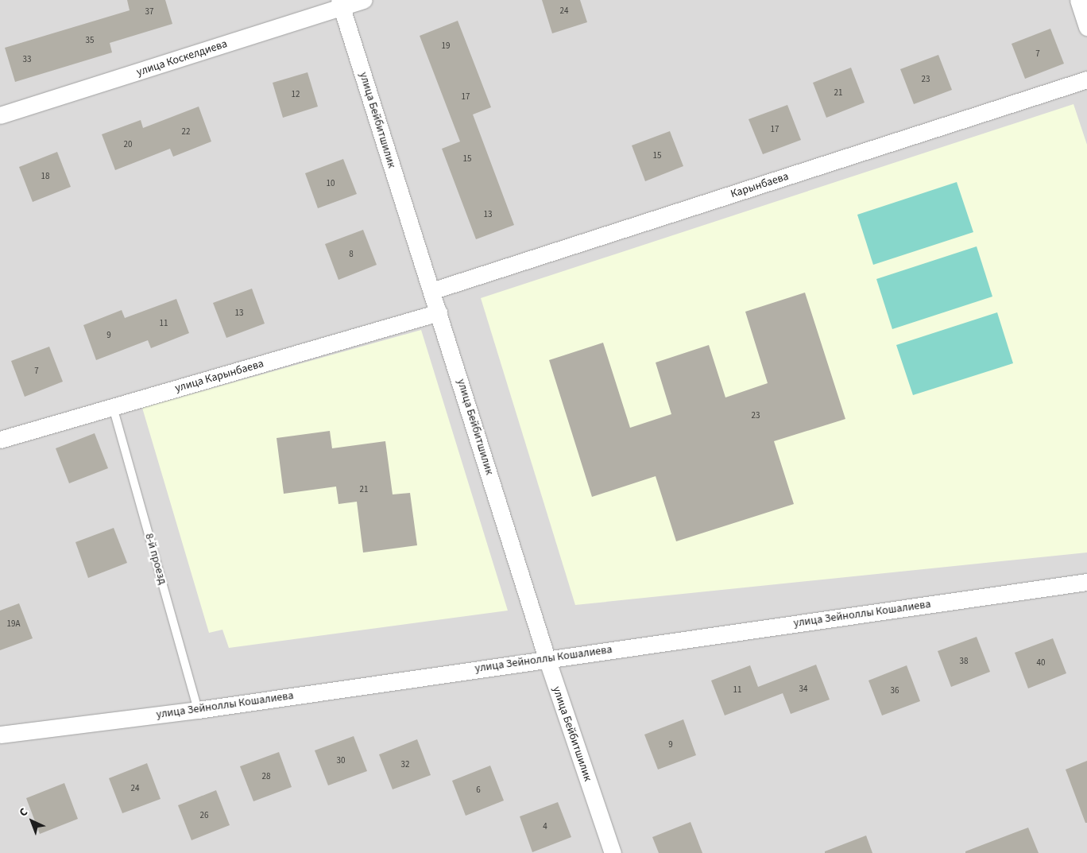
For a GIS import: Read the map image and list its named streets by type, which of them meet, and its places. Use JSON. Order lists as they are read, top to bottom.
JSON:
{
  "streets": {
    "street": [
      "улица Коскелдиева",
      "улица Бейбитшилик",
      "Карынбаева",
      "улица Карынбаева",
      "улица Зейноллы Кошалиева"
    ],
    "lane": ["8-й проезд"]
  },
  "crossings": [
    ["улица Коскелдиева", "улица Бейбитшилик"],
    ["улица Бейбитшилик", "Карынбаева"],
    ["улица Бейбитшилик", "улица Карынбаева"],
    ["улица Бейбитшилик", "улица Зейноллы Кошалиева"],
    ["улица Карынбаева", "8-й проезд"],
    ["8-й проезд", "улица Зейноллы Кошалиева"]
  ],
  "house_numbers": [
    "24",
    "37",
    "35",
    "19",
    "7",
    "33",
    "23",
    "21",
    "12",
    "17",
    "17",
    "22",
    "20",
    "15",
    "15",
    "18",
    "10",
    "13",
    "8",
    "13",
    "11",
    "9",
    "7",
    "23",
    "21",
    "19А",
    "38",
    "40",
    "34",
    "11",
    "36",
    "9",
    "30",
    "32",
    "28",
    "24",
    "6",
    "26",
    "4"
  ],
  "north": "top left"
}
